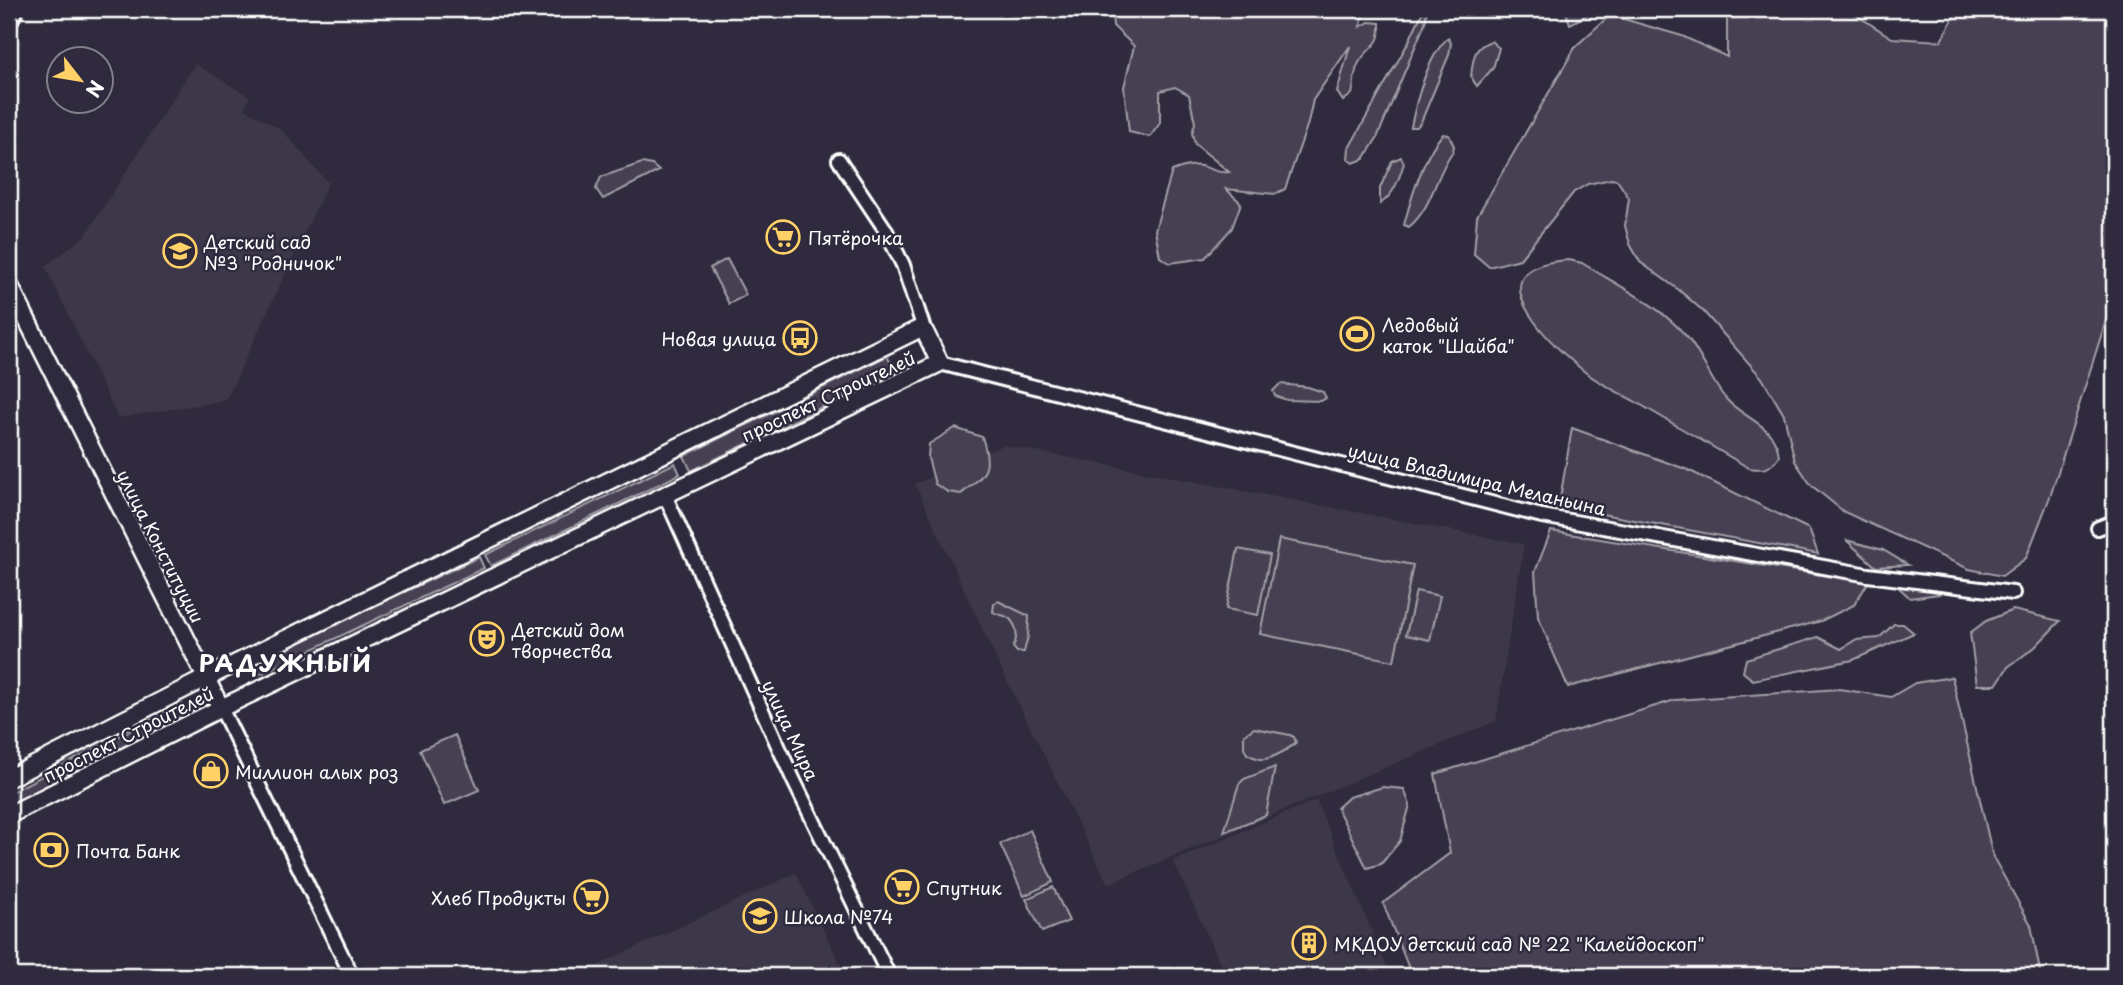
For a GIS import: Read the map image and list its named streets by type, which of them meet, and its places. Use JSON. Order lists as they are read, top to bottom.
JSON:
{
  "streets": {
    "street": [
      "проспект Строителей",
      "улица Владимира Меланьина",
      "улица Конституции",
      "улица Мира"
    ]
  },
  "crossings": [
    ["проспект Строителей", "улица Владимира Меланьина"],
    ["проспект Строителей", "улица Конституции"],
    ["проспект Строителей", "улица Мира"]
  ],
  "districts": ["РАДУЖНЫЙ"],
  "places": {
    "supermarket": ["Пятёрочка", "Спутник", "Хлеб Продукты"],
    "school or university": ["Детский сад №3 \"Родничок\"", "Школа №74"],
    "sports": ["Ледовый каток \"Шайба\""],
    "bus stop": ["Новая улица"],
    "theatre": ["Детский дом творчества"],
    "shop": ["Миллион алых роз"],
    "bank": ["Почта Банк"],
    "building": ["МКДОУ детский сад № 22 \"Калейдоскоп\""]
  },
  "north": "bottom right"
}
